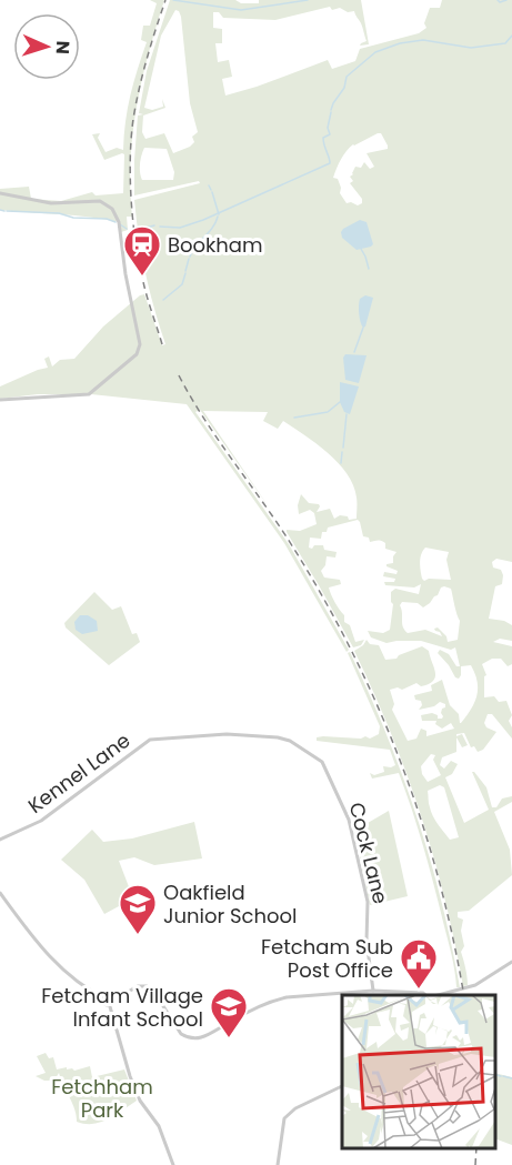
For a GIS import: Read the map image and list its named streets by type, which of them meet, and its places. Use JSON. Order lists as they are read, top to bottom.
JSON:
{
  "streets": {
    "street": ["Kennel Lane", "Cock Lane"]
  },
  "crossings": [
    ["Kennel Lane", "Cock Lane"]
  ],
  "parks": ["Fetchham Park"],
  "places": {
    "station": ["Bookham"],
    "school or university": ["Oakfield Junior School", "Fetcham Village Infant School"],
    "public building": ["Fetcham Sub Post Office"]
  },
  "north": "right"
}
